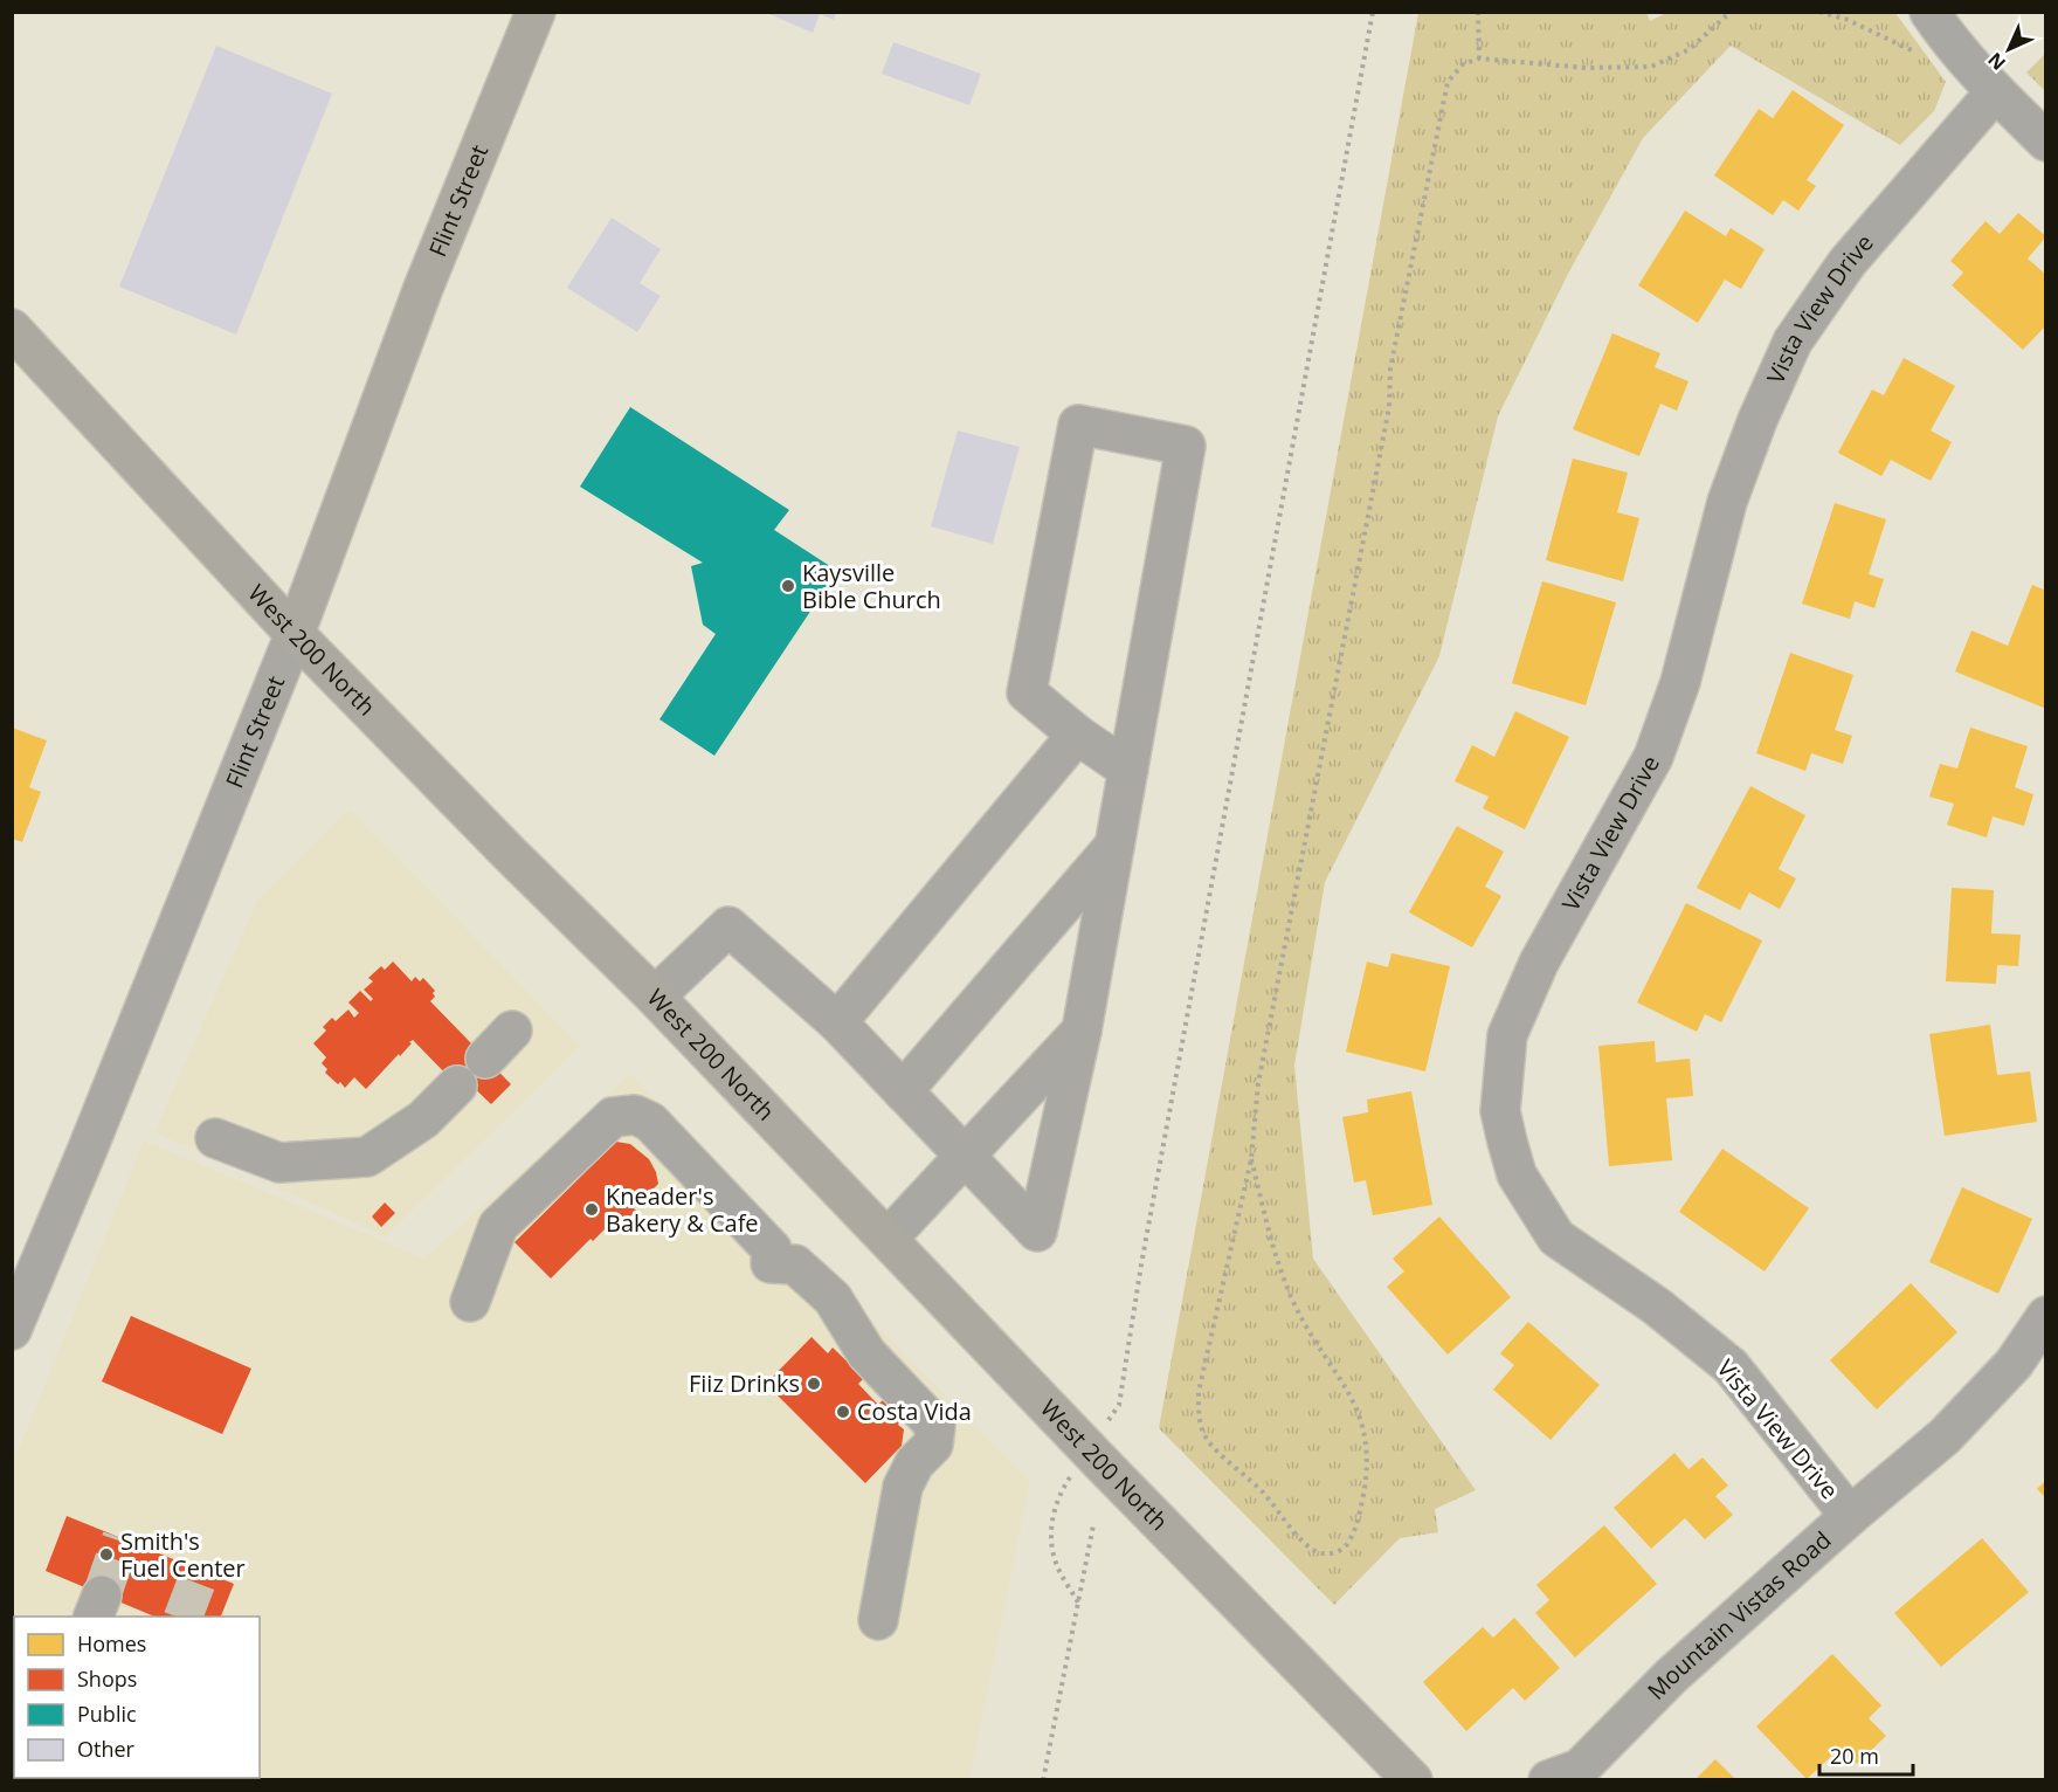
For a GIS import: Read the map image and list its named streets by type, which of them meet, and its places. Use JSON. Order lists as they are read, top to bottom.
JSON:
{
  "streets": {
    "main road": ["Flint Street", "West 200 North"],
    "street": ["Vista View Drive", "Mountain Vistas Road"]
  },
  "crossings": [
    ["Flint Street", "West 200 North"],
    ["Vista View Drive", "Mountain Vistas Road"]
  ],
  "places": [
    "Kaysville Bible Church",
    "Kneader's Bakery & Cafe",
    "Fiiz Drinks",
    "Costa Vida",
    "Smith's Fuel Center"
  ],
  "legend": [
    "Homes",
    "Shops",
    "Public",
    "Other"
  ],
  "scale_bar": "20 m",
  "north": "bottom left"
}
